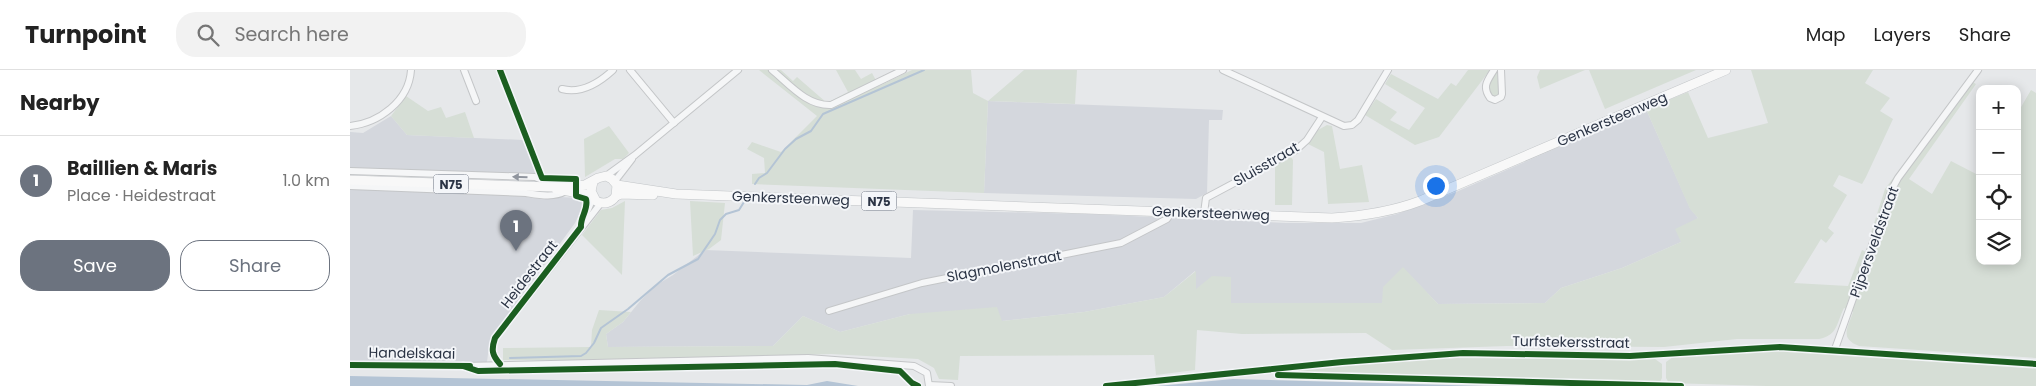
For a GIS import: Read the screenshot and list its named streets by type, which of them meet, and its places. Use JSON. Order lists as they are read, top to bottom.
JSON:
{
  "streets": {
    "main road": ["Genkersteenweg", "N75"],
    "street": [
      "Sluisstraat",
      "Pijpersveldstraat",
      "Slagmolenstraat",
      "Heidestraat",
      "Turfstekersstraat",
      "Handelskaai"
    ]
  },
  "crossings": [
    ["Genkersteenweg", "Sluisstraat"],
    ["Genkersteenweg", "N75"],
    ["Genkersteenweg", "Slagmolenstraat"],
    ["Genkersteenweg", "Heidestraat"],
    ["N75", "Heidestraat"],
    ["Pijpersveldstraat", "Turfstekersstraat"],
    ["Heidestraat", "Handelskaai"]
  ],
  "page": {
    "header": "Turnpoint",
    "search": "Search here",
    "nav": ["Map", "Layers", "Share"],
    "heading": "Nearby",
    "map_buttons": ["+", "−"],
    "list": [
      {
        "mark": "1",
        "name": "Baillien & Maris",
        "note": "Place · Heidestraat",
        "value": "1.0 km"
      }
    ],
    "pins": "1",
    "buttons": ["Save", "Share"]
  }
}
